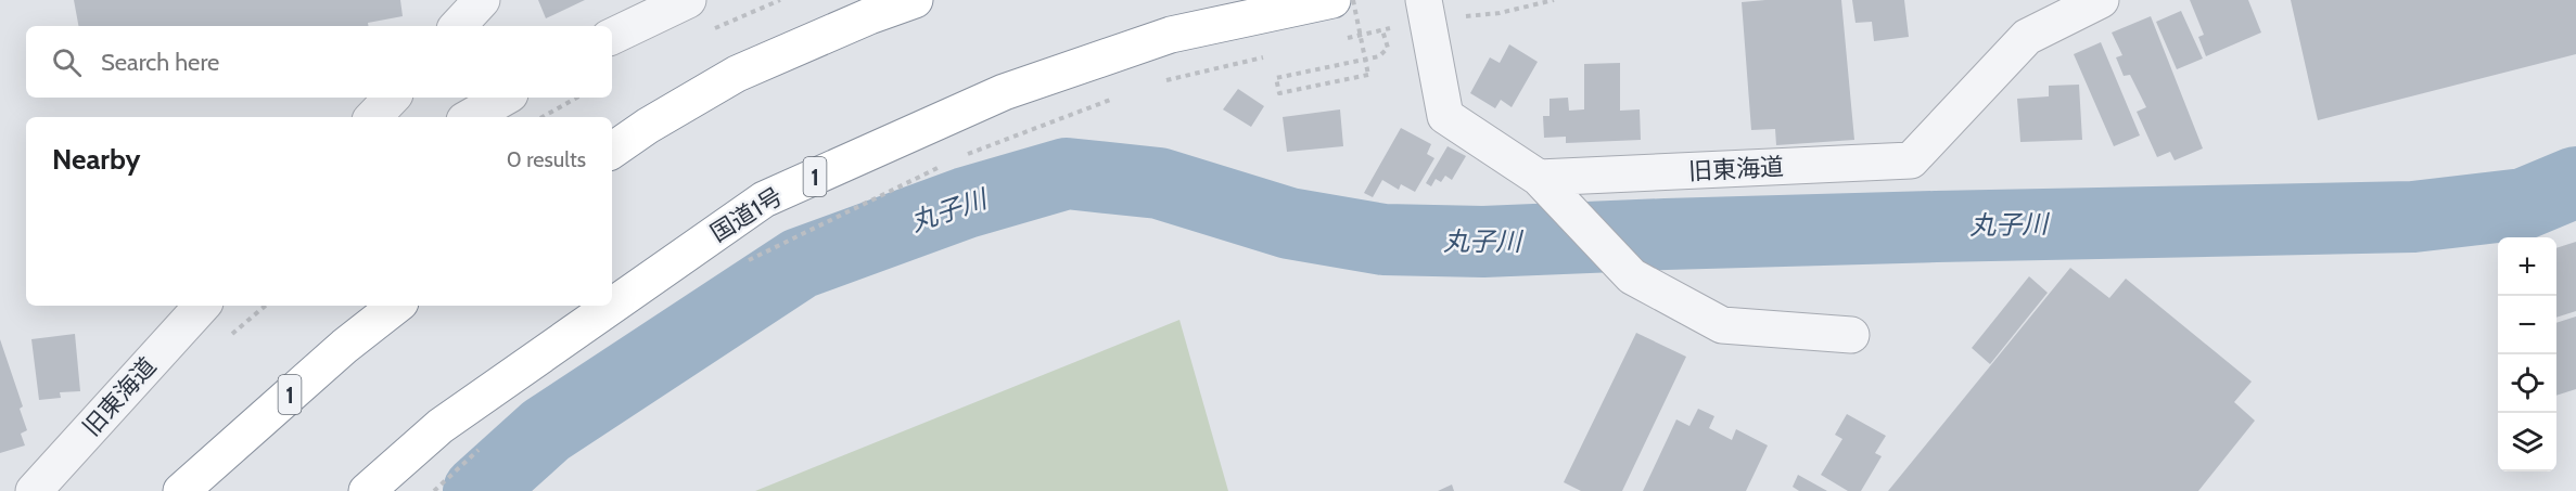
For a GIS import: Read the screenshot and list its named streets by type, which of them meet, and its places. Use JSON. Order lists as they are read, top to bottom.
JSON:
{
  "streets": {
    "highway": ["1", "国道1号"],
    "street": ["旧東海道"]
  },
  "water": ["丸子川"],
  "page": {
    "search": "Search here",
    "heading": ["Nearby", "0 results"],
    "map_buttons": ["+", "−"]
  }
}
